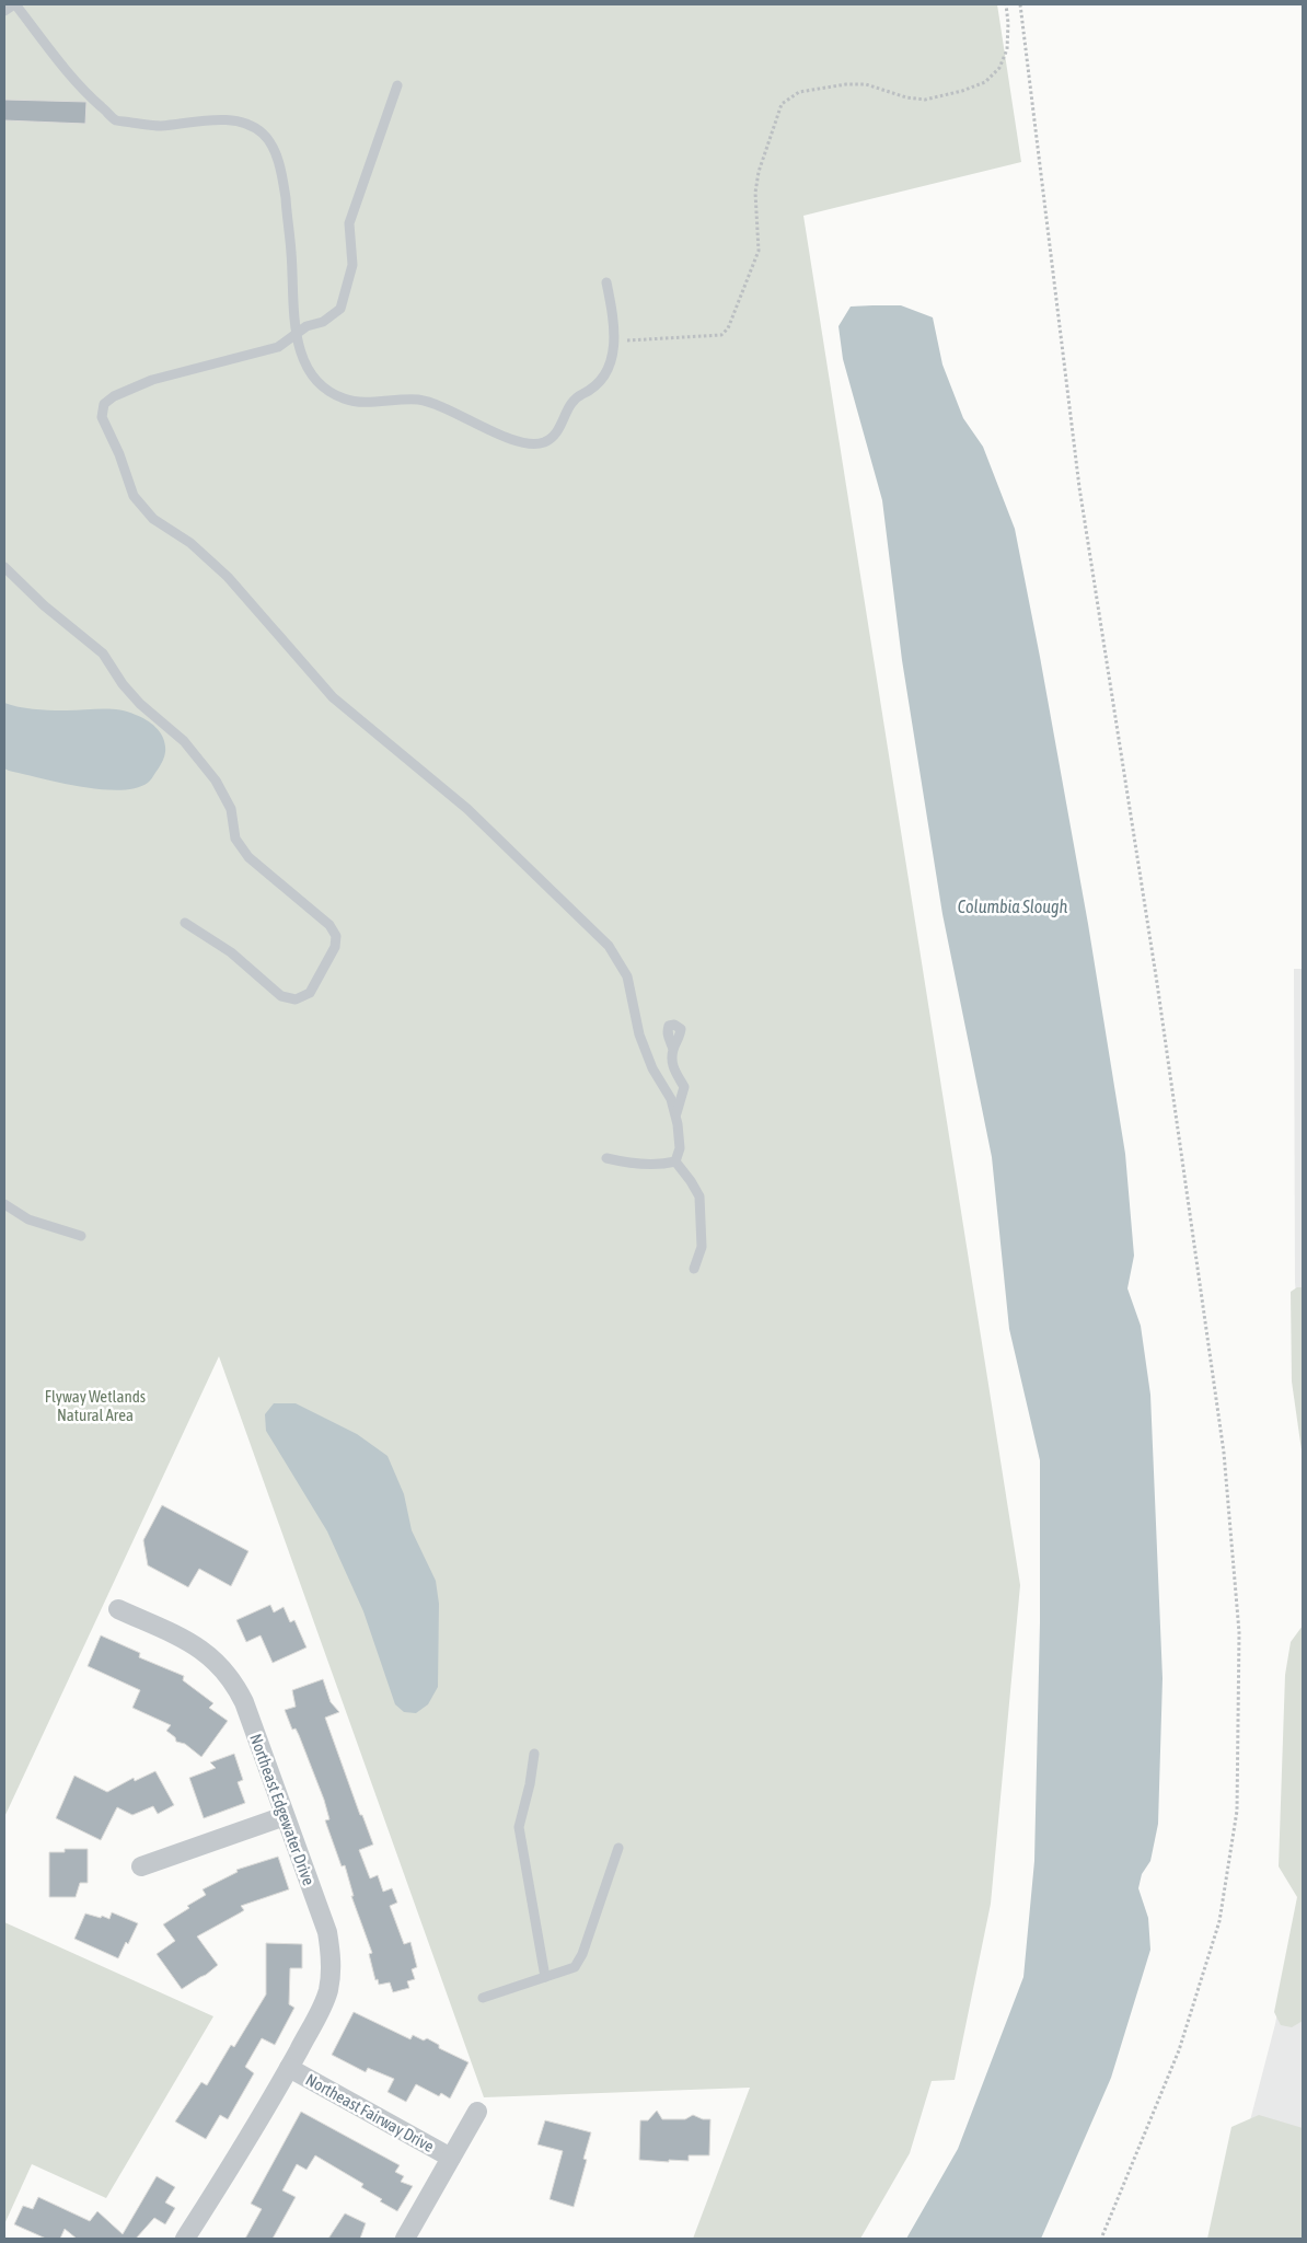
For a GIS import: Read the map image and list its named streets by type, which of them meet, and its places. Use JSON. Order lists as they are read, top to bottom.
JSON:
{
  "streets": {
    "street": ["Northeast Edgewater Drive", "Northeast Fairway Drive"]
  },
  "crossings": [
    ["Northeast Edgewater Drive", "Northeast Fairway Drive"]
  ],
  "water": ["Columbia Slough"],
  "parks": ["Flyway Wetlands Natural Area"]
}
